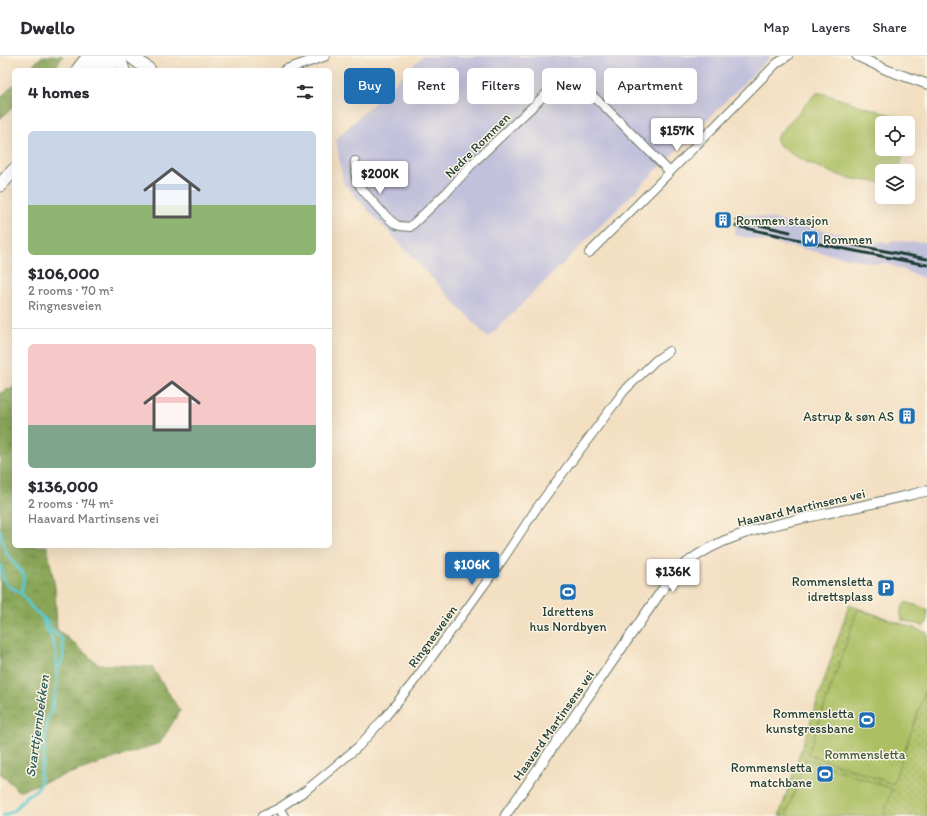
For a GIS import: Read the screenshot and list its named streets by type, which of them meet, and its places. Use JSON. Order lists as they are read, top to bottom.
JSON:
{
  "streets": {
    "street": ["Nedre Rommen", "Haavard Martinsens vei", "Ringnesveien"]
  },
  "water": ["Svarttjernbekken"],
  "parks": ["Rommensletta"],
  "places": {
    "building": ["Rommen stasjon", "Astrup & søn AS"],
    "metro station": ["Rommen"],
    "parking": ["Rommensletta idrettsplass"],
    "sports": ["Idrettens hus Nordbyen", "Rommensletta kunstgressbane", "Rommensletta matchbane"]
  },
  "page": {
    "header": "Dwello",
    "nav": ["Map", "Layers", "Share"],
    "chip": [
      "Buy",
      "Rent",
      "Filters",
      "New",
      "Apartment"
    ],
    "heading": "4 homes",
    "list": [
      {
        "name": "$106,000",
        "note": "2 rooms · 70 m² · Ringnesveien"
      },
      {
        "name": "$136,000",
        "note": "2 rooms · 74 m² · Haavard Martinsens vei"
      }
    ],
    "price": [
      "$157K",
      "$200K",
      "$106K",
      "$136K"
    ]
  }
}
